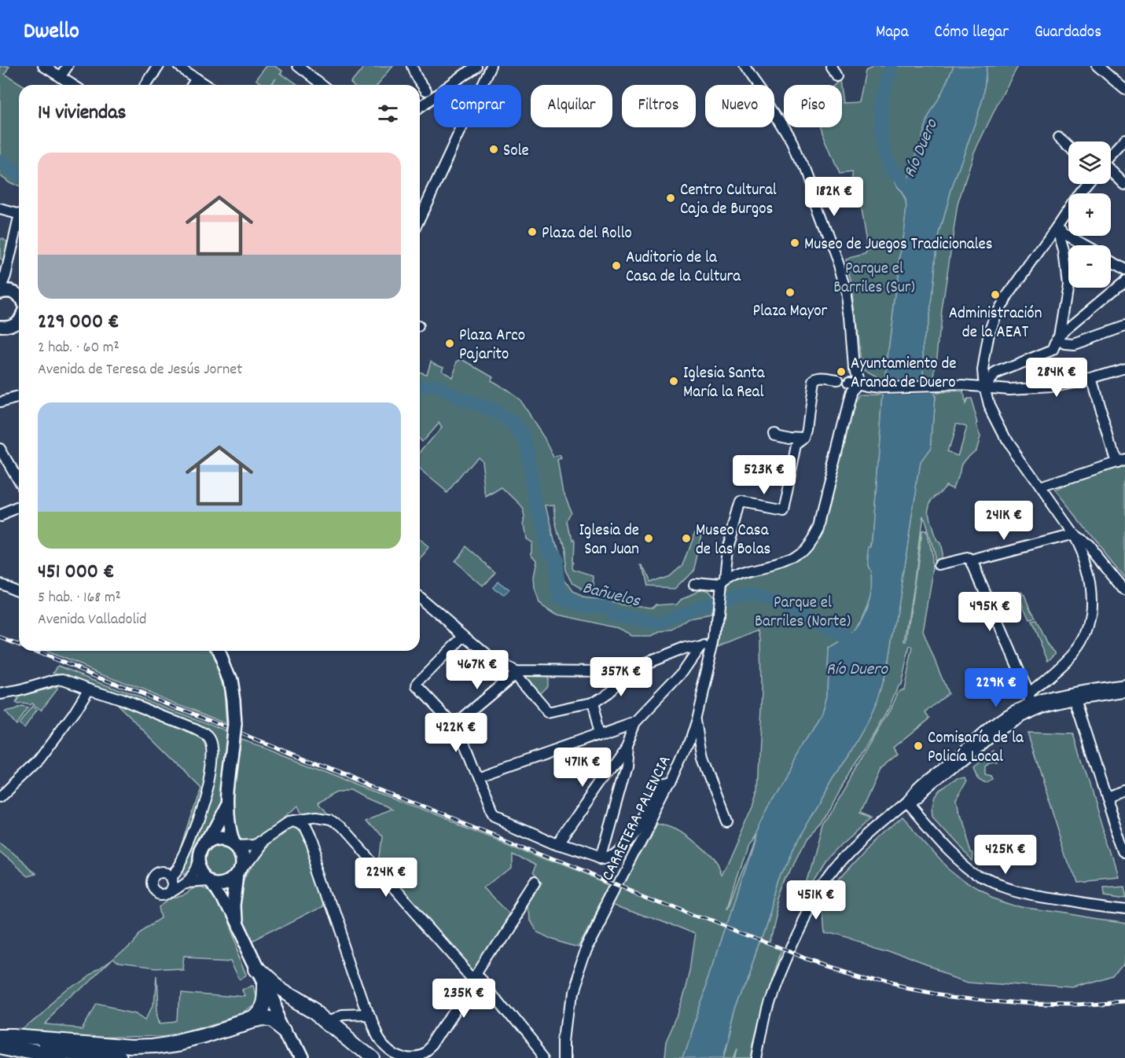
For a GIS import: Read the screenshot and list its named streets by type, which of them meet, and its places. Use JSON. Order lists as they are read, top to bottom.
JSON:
{
  "streets": {
    "street": ["CARRETERA PALENCIA"]
  },
  "water": ["Río Duero", "Bañuelos"],
  "parks": ["Parque el Barriles (Sur)", "Parque el Barriles (Norte)"],
  "places": [
    "Sole",
    "Centro Cultural Caja de Burgos",
    "Plaza del Rollo",
    "Museo de Juegos Tradicionales",
    "Auditorio de la Casa de la Cultura",
    "Plaza Mayor",
    "Administración de la AEAT",
    "Plaza Arco Pajarito",
    "Ayuntamiento de Aranda de Duero",
    "Iglesia Santa María la Real",
    "Iglesia de San Juan",
    "Museo Casa de las Bolas",
    "Comisaría de la Policía Local"
  ],
  "page": {
    "header": "Dwello",
    "nav": ["Mapa", "Cómo llegar", "Guardados"],
    "chip": [
      "Comprar",
      "Alquilar",
      "Filtros",
      "Nuevo",
      "Piso"
    ],
    "heading": "14 viviendas",
    "map_buttons": ["+", "−"],
    "list": [
      {
        "name": "229 000 €",
        "note": "2 hab. · 60 m² · Avenida de Teresa de Jesús Jornet"
      },
      {
        "name": "451 000 €",
        "note": "5 hab. · 168 m² · Avenida Valladolid"
      }
    ],
    "price": [
      "182K €",
      "284K €",
      "523K €",
      "241K €",
      "495K €",
      "467K €",
      "357K €",
      "229K €",
      "422K €",
      "471K €",
      "425K €",
      "224K €",
      "451K €",
      "235K €"
    ]
  }
}
